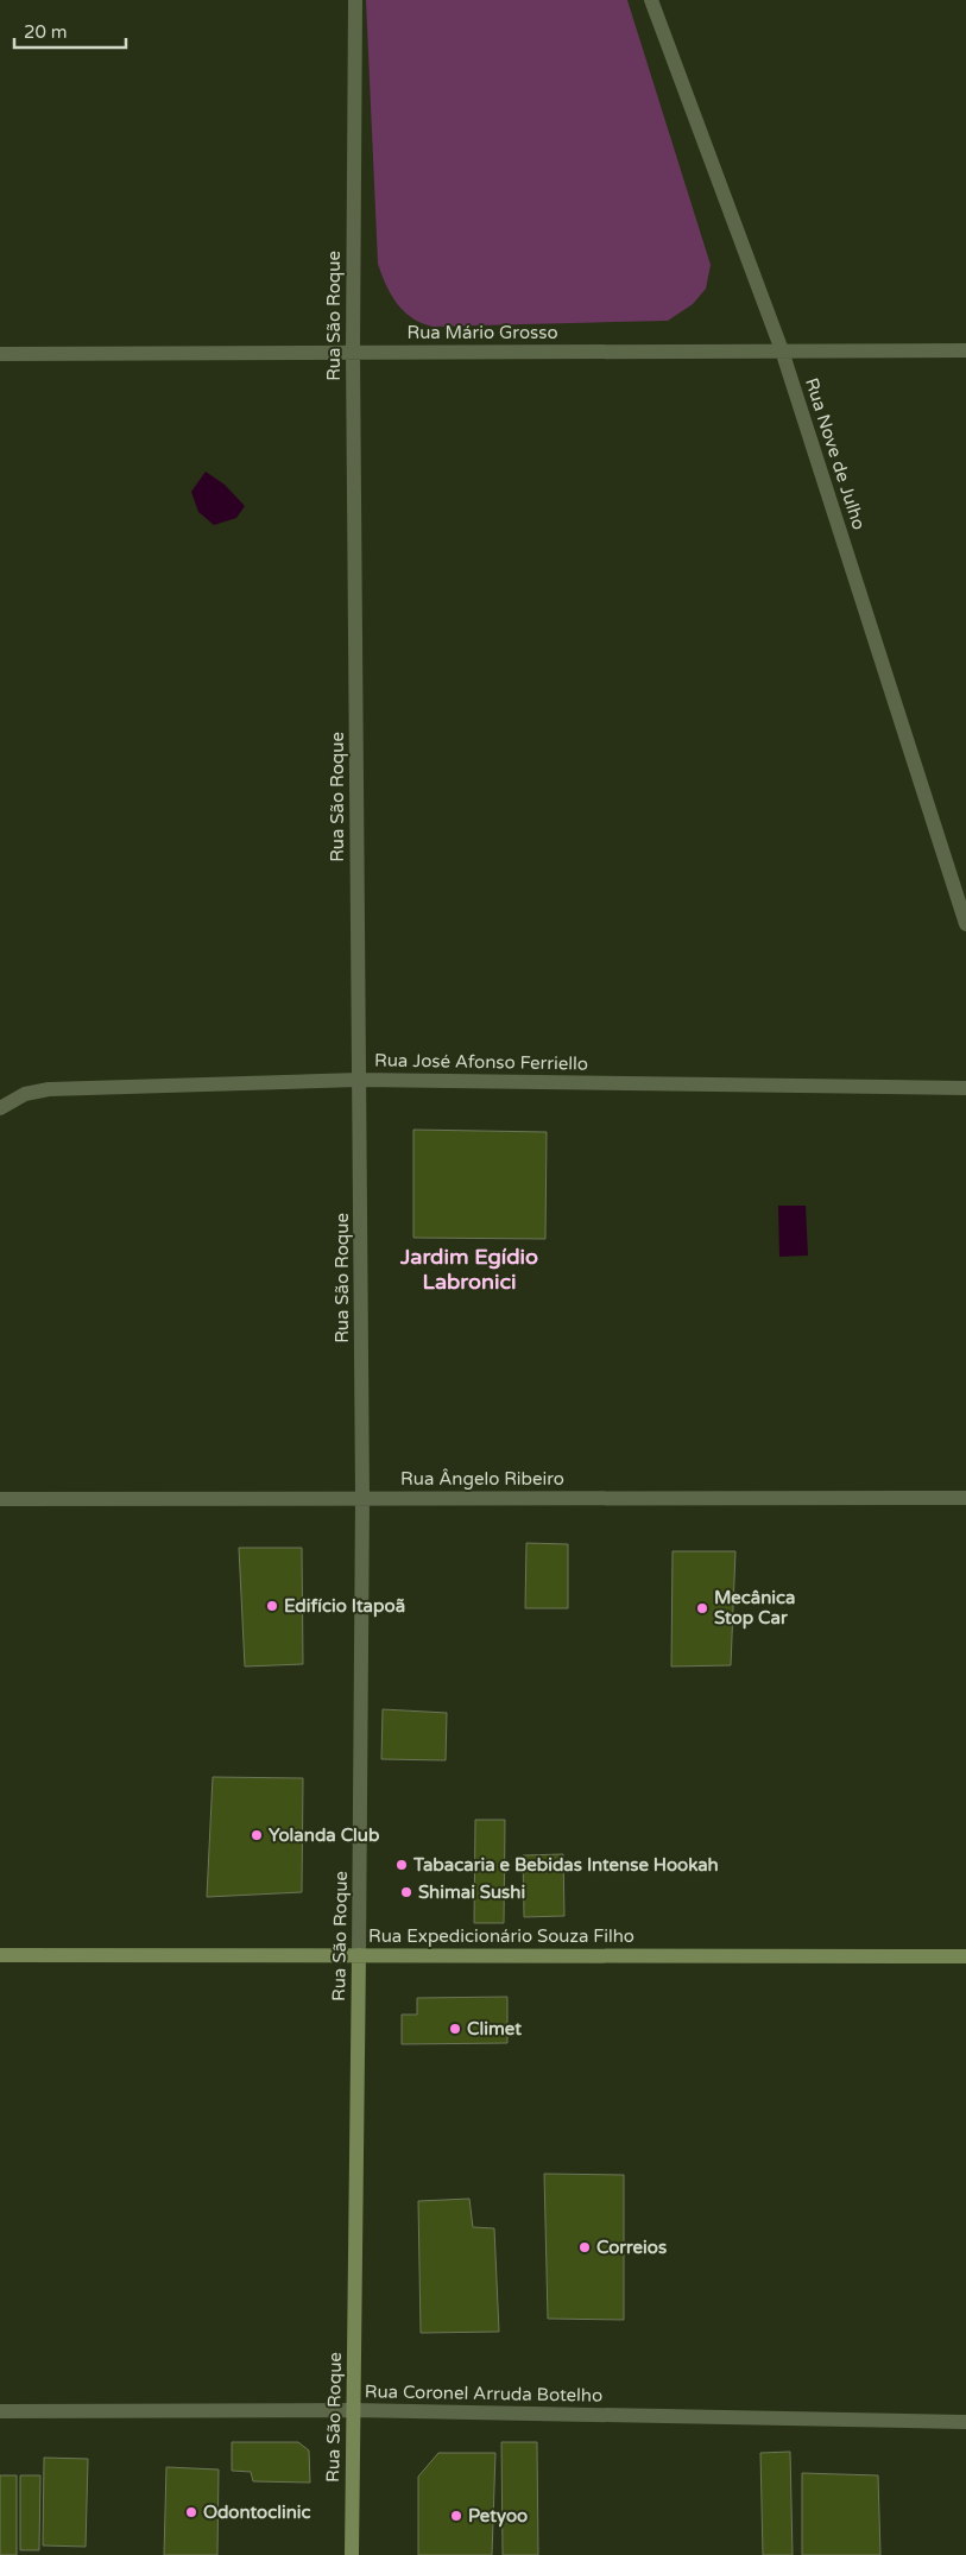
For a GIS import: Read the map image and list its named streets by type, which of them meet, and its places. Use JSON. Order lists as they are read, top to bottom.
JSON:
{
  "streets": {
    "main road": ["Rua São Roque", "Rua Expedicionário Souza Filho"],
    "street": [
      "Rua Mário Grosso",
      "Rua Nove de Julho",
      "Rua José Afonso Ferriello",
      "Rua Ângelo Ribeiro",
      "Rua Coronel Arruda Botelho"
    ]
  },
  "crossings": [
    ["Rua São Roque", "Rua Mário Grosso"],
    ["Rua São Roque", "Rua José Afonso Ferriello"],
    ["Rua São Roque", "Rua Ângelo Ribeiro"],
    ["Rua São Roque", "Rua Expedicionário Souza Filho"],
    ["Rua São Roque", "Rua Coronel Arruda Botelho"],
    ["Rua Mário Grosso", "Rua Nove de Julho"]
  ],
  "districts": ["Jardim Egídio Labronici"],
  "places": [
    "Edifício Itapoã",
    "Mecânica Stop Car",
    "Yolanda Club",
    "Tabacaria e Bebidas Intense Hookah",
    "Shimai Sushi",
    "Climet",
    "Correios",
    "Odontoclinic",
    "Petyoo"
  ],
  "scale_bar": "20 m"
}
